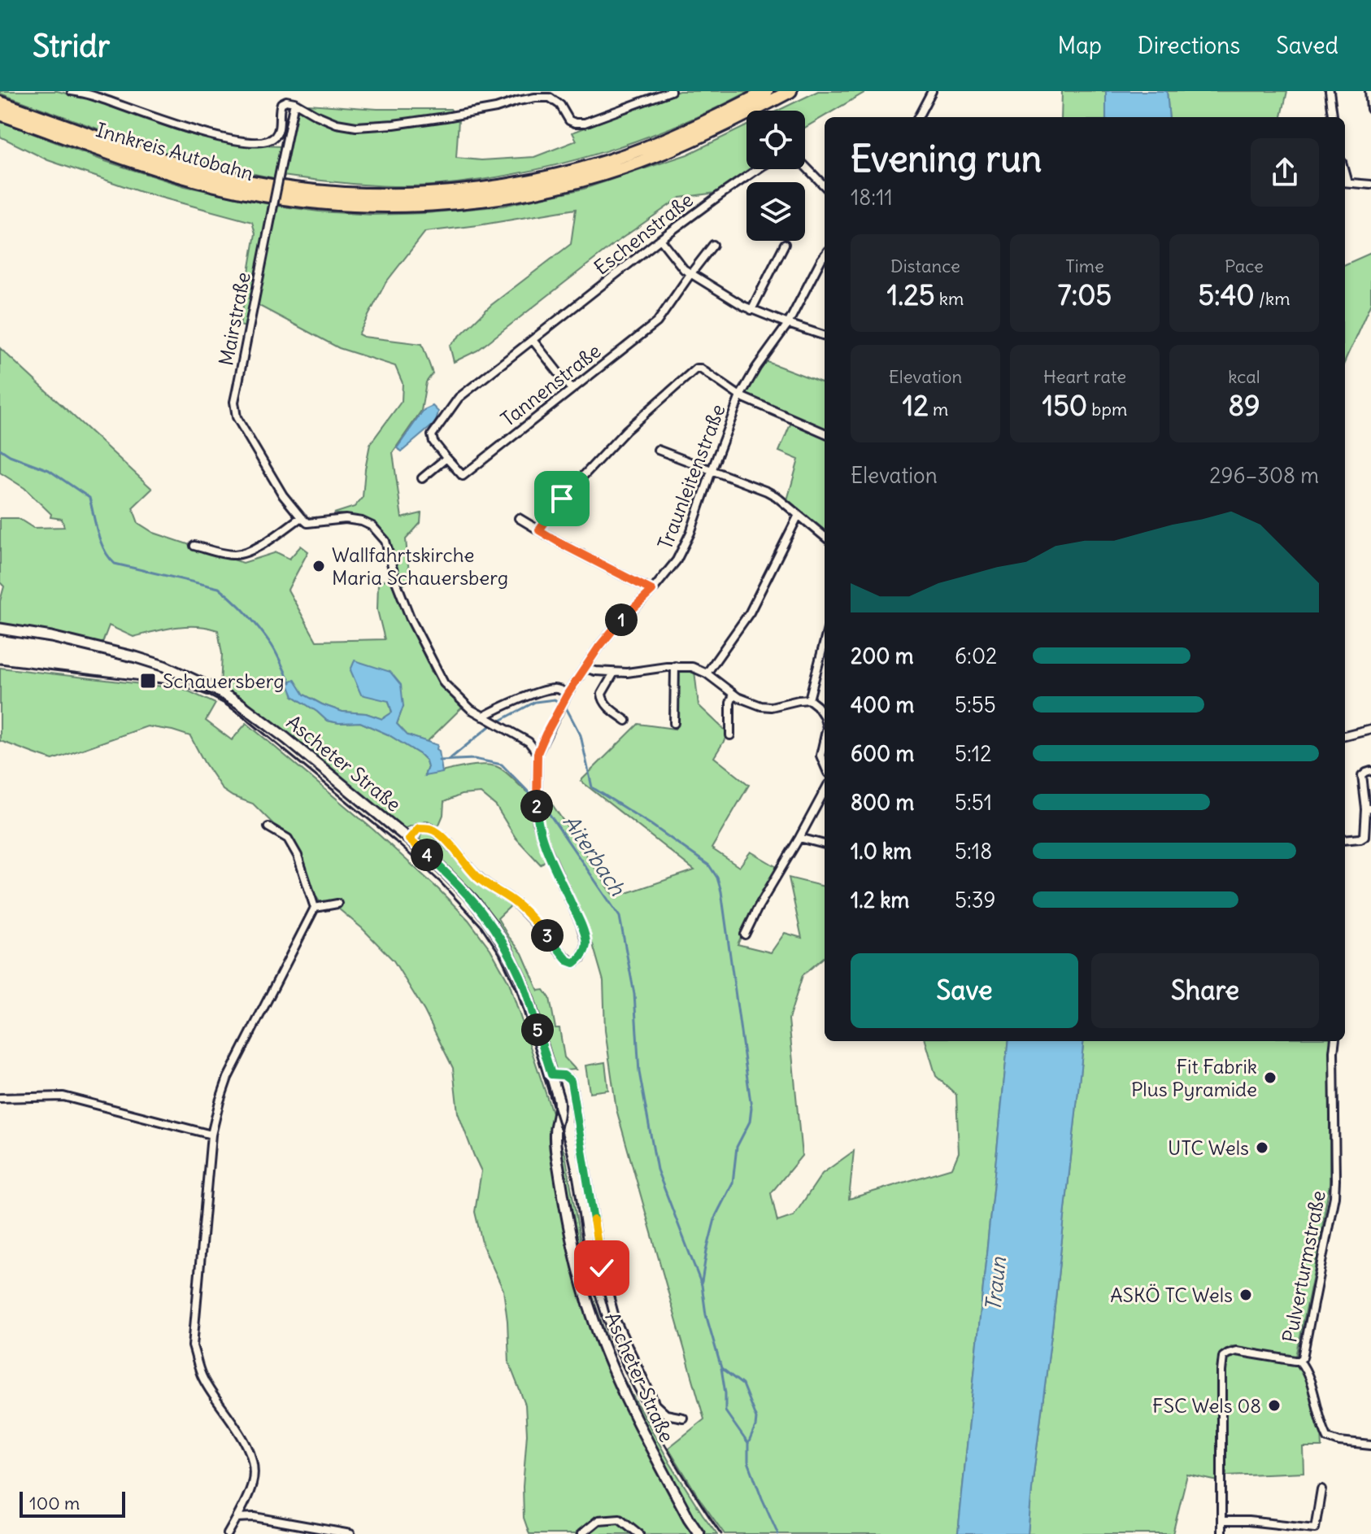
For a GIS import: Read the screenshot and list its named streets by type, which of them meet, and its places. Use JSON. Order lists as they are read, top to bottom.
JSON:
{
  "streets": {
    "highway": ["Innkreis Autobahn"],
    "main road": ["Ascheter Straße"],
    "street": [
      "Eschenstraße",
      "Mairstraße",
      "Tannenstraße",
      "Traunleitenstraße",
      "Pulverturmstraße"
    ]
  },
  "crossings": [
    ["Eschenstraße", "Tannenstraße"],
    ["Traunleitenstraße", "Ascheter Straße"]
  ],
  "water": ["Aiterbach", "Traun"],
  "places": {
    "other": [
      "Wallfahrtskirche Maria Schauersberg",
      "Fit Fabrik Plus Pyramide",
      "UTC Wels",
      "ASKÖ TC Wels",
      "FSC Wels 08"
    ],
    "transit": ["Schauersberg"]
  },
  "scale_bar": "100 m",
  "page": {
    "header": "Stridr",
    "nav": ["Map", "Directions", "Saved"],
    "heading": ["Evening run", "18:11"],
    "stats": [
      ["Distance", "1.25 km"],
      ["Time", "7:05"],
      ["Pace", "5:40 /km"],
      ["Elevation", "12 m"],
      ["Heart rate", "150 bpm"],
      ["kcal", "89"]
    ],
    "chart": ["Elevation", "296–308 m"],
    "pins": [
      "1",
      "2",
      "4",
      "3",
      "5"
    ],
    "list": [
      {
        "name": "200 m",
        "note": "6:02"
      },
      {
        "name": "400 m",
        "note": "5:55"
      },
      {
        "name": "600 m",
        "note": "5:12"
      },
      {
        "name": "800 m",
        "note": "5:51"
      },
      {
        "name": "1.0 km",
        "note": "5:18"
      },
      {
        "name": "1.2 km",
        "note": "5:39"
      }
    ],
    "buttons": ["Save", "Share"],
    "scale": "100 m"
  }
}
